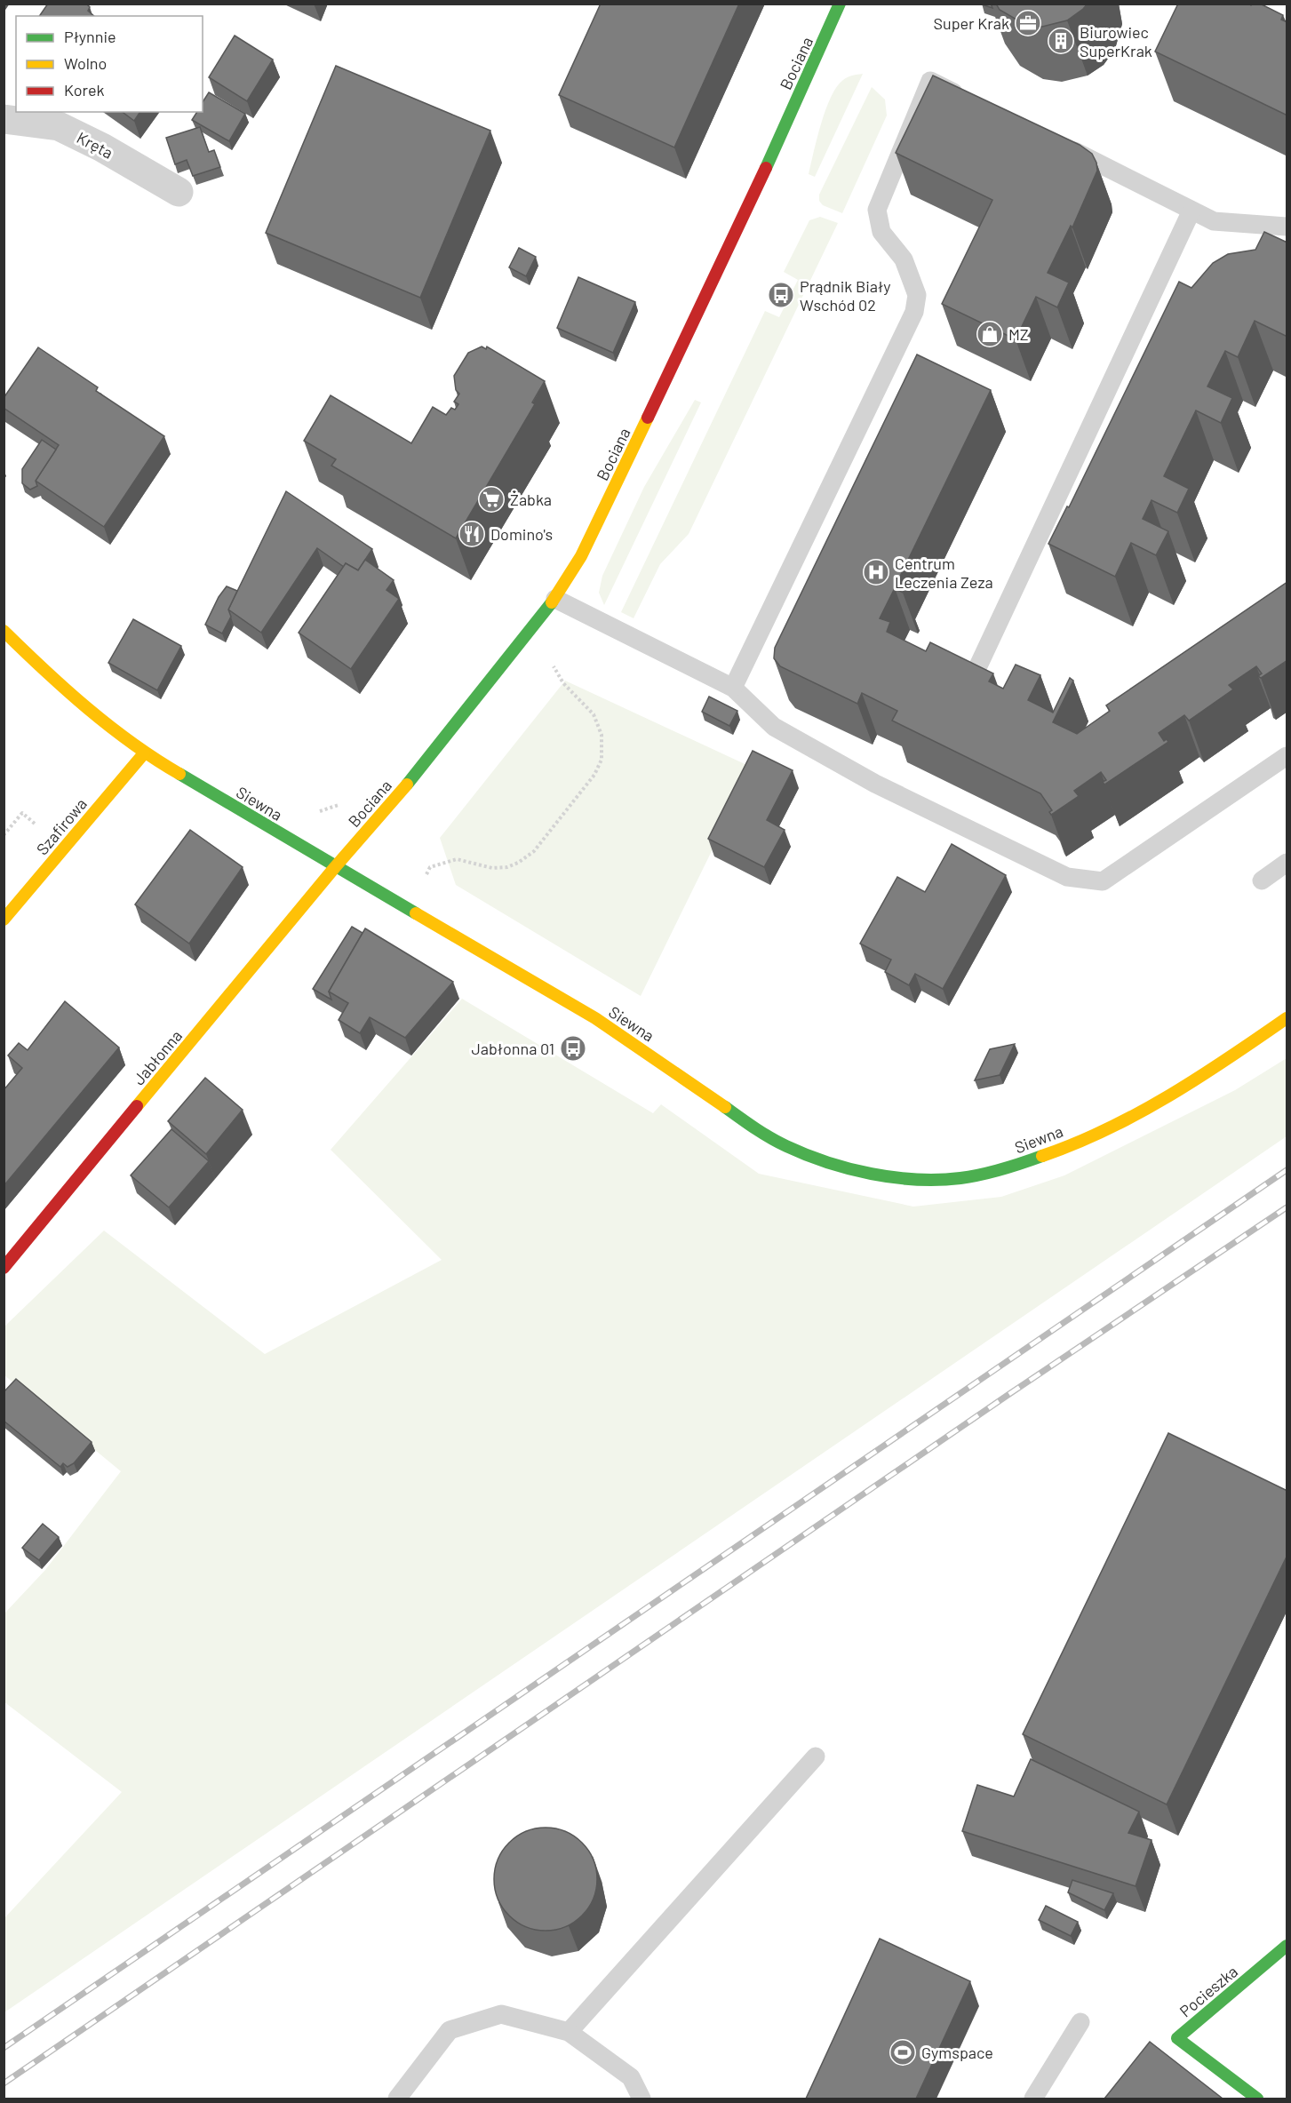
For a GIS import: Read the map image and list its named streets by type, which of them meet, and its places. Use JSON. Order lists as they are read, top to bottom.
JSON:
{
  "streets": {
    "street": [
      "Bociana",
      "Kręta",
      "Siewna",
      "Szafirowa",
      "Jabłonna",
      "Pocieszka"
    ]
  },
  "crossings": [
    ["Bociana", "Siewna"],
    ["Bociana", "Jabłonna"],
    ["Siewna", "Szafirowa"],
    ["Siewna", "Jabłonna"]
  ],
  "places": {
    "office": ["Super Krak"],
    "building": ["Biurowiec SuperKrak"],
    "bus stop": ["Prądnik Biały Wschód 02", "Jabłonna 01"],
    "shop": ["MZ"],
    "supermarket": ["Żabka"],
    "restaurant": ["Domino's"],
    "hospital": ["Centrum Leczenia Zeza"],
    "sports": ["Gymspace"]
  },
  "legend": ["Płynnie", "Wolno", "Korek"]
}
